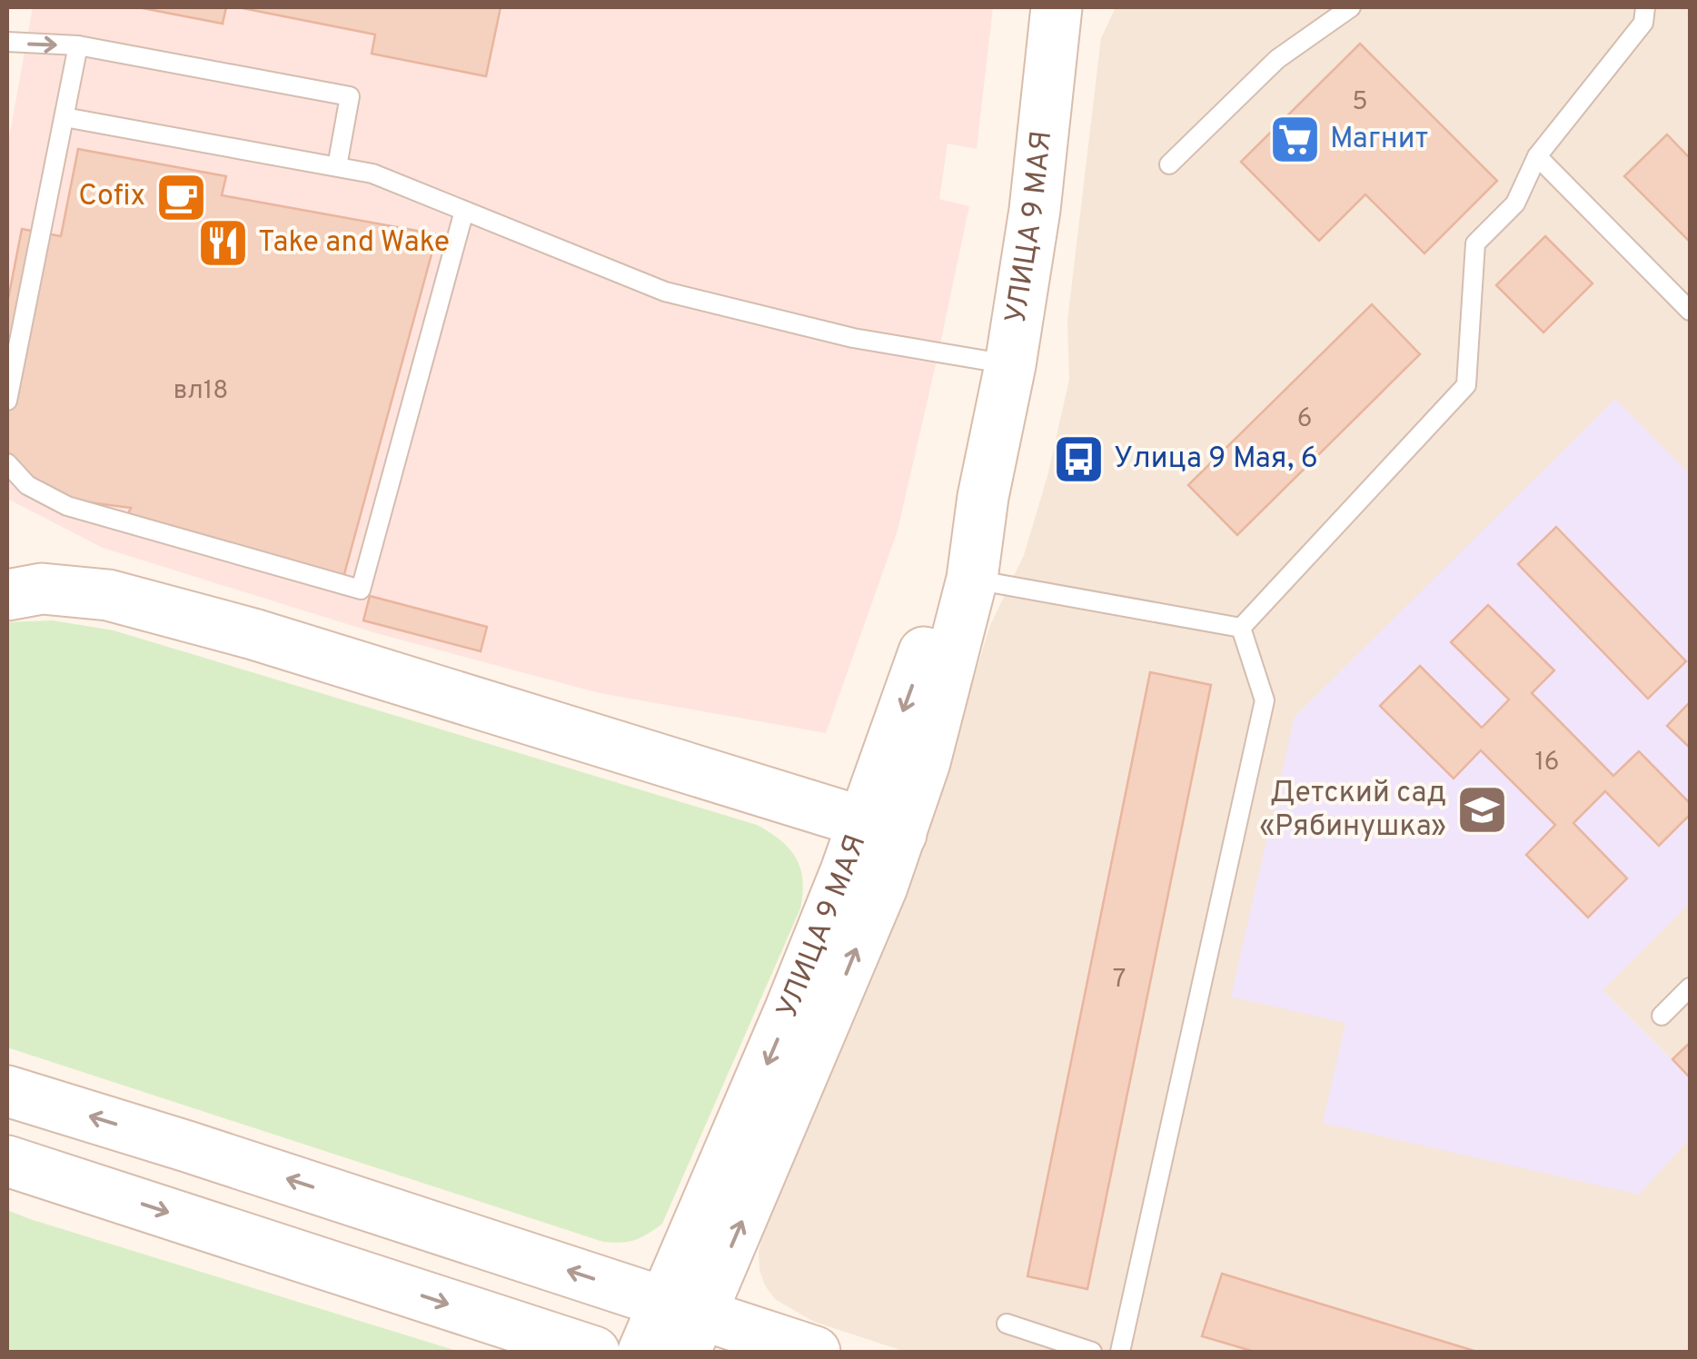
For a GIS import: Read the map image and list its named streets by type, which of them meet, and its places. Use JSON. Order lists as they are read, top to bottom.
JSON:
{
  "streets": {
    "main road": ["УЛИЦА 9 МАЯ"]
  },
  "places": {
    "supermarket": ["Магнит"],
    "cafe": ["Cofix"],
    "restaurant": ["Take and Wake"],
    "bus stop": ["Улица 9 Мая, 6"],
    "school or university": ["Детский сад «Рябинушка»"]
  },
  "house_numbers": [
    "5",
    "вл18",
    "6",
    "16",
    "7"
  ]
}
